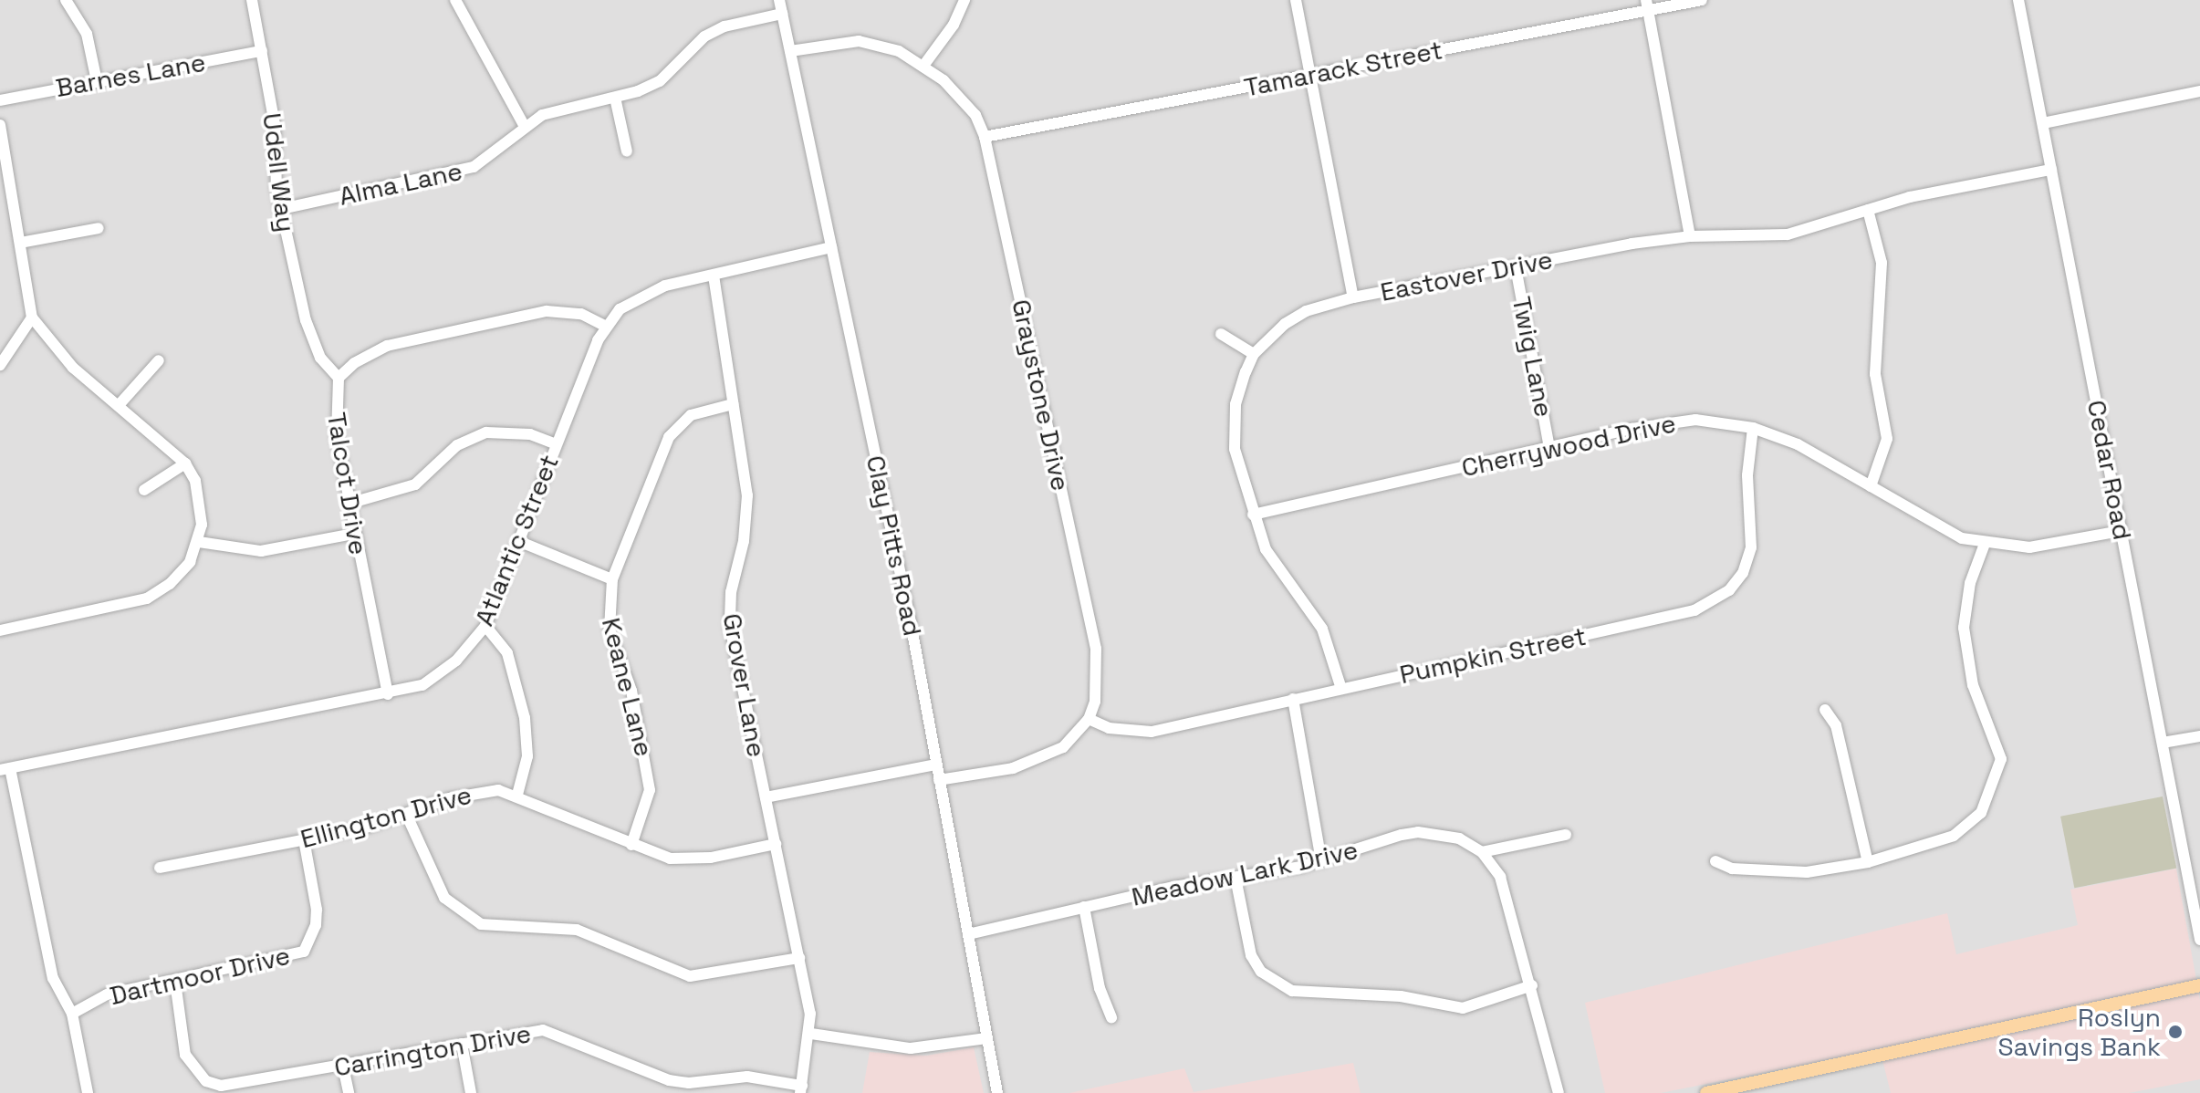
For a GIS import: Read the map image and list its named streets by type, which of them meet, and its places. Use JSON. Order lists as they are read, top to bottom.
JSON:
{
  "streets": {
    "street": [
      "Tamarack Street",
      "Barnes Lane",
      "Udell Way",
      "Alma Lane",
      "Eastover Drive",
      "Twig Lane",
      "Graystone Drive",
      "Cherrywood Drive",
      "Cedar Road",
      "Talcot Drive",
      "Atlantic Street",
      "Clay Pitts Road",
      "Pumpkin Street",
      "Grover Lane",
      "Keane Lane",
      "Ellington Drive",
      "Meadow Lark Drive",
      "Dartmoor Drive",
      "Carrington Drive"
    ]
  },
  "crossings": [
    ["Tamarack Street", "Graystone Drive"],
    ["Barnes Lane", "Udell Way"],
    ["Udell Way", "Alma Lane"],
    ["Udell Way", "Talcot Drive"],
    ["Alma Lane", "Clay Pitts Road"],
    ["Eastover Drive", "Twig Lane"],
    ["Eastover Drive", "Cherrywood Drive"],
    ["Eastover Drive", "Cedar Road"],
    ["Eastover Drive", "Pumpkin Street"],
    ["Twig Lane", "Cherrywood Drive"],
    ["Graystone Drive", "Clay Pitts Road"],
    ["Graystone Drive", "Pumpkin Street"],
    ["Cherrywood Drive", "Cedar Road"],
    ["Cherrywood Drive", "Pumpkin Street"],
    ["Talcot Drive", "Atlantic Street"],
    ["Atlantic Street", "Clay Pitts Road"],
    ["Atlantic Street", "Grover Lane"],
    ["Clay Pitts Road", "Meadow Lark Drive"],
    ["Grover Lane", "Keane Lane"],
    ["Grover Lane", "Ellington Drive"],
    ["Grover Lane", "Carrington Drive"],
    ["Keane Lane", "Ellington Drive"],
    ["Ellington Drive", "Dartmoor Drive"],
    ["Dartmoor Drive", "Carrington Drive"]
  ],
  "places": ["Roslyn Savings Bank"]
}
